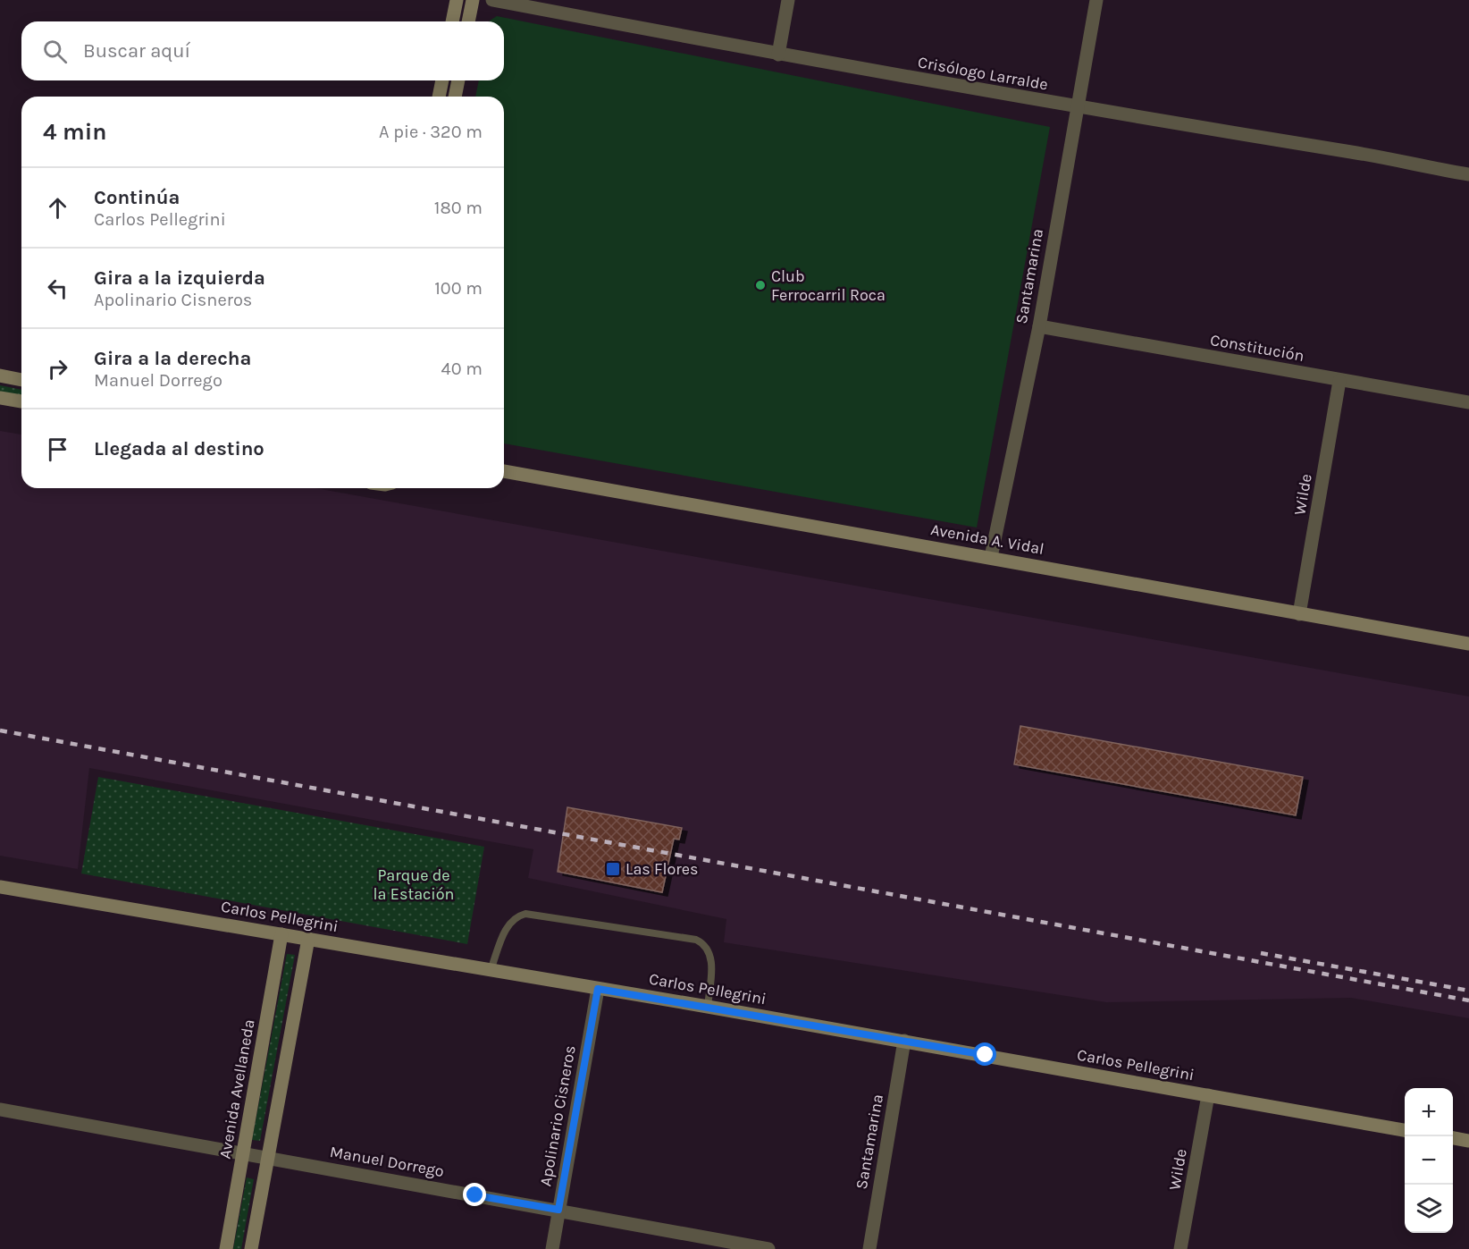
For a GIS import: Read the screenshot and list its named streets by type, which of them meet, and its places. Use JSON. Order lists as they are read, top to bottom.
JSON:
{
  "streets": {
    "main road": ["Avenida A. Vidal", "Carlos Pellegrini", "Avenida Avellaneda"],
    "street": [
      "Crisólogo Larralde",
      "Santamarina",
      "Constitución",
      "Wilde",
      "Apolinario Cisneros",
      "Manuel Dorrego"
    ]
  },
  "crossings": [
    ["Crisólogo Larralde", "Santamarina"],
    ["Santamarina", "Constitución"],
    ["Santamarina", "Avenida A. Vidal"],
    ["Santamarina", "Carlos Pellegrini"],
    ["Constitución", "Wilde"],
    ["Wilde", "Avenida A. Vidal"],
    ["Wilde", "Carlos Pellegrini"],
    ["Carlos Pellegrini", "Avenida Avellaneda"],
    ["Carlos Pellegrini", "Apolinario Cisneros"],
    ["Avenida Avellaneda", "Manuel Dorrego"],
    ["Apolinario Cisneros", "Manuel Dorrego"]
  ],
  "parks": ["Parque de la Estación"],
  "places": {
    "other": ["Club Ferrocarril Roca"],
    "transit": ["Las Flores"]
  },
  "page": {
    "search": "Buscar aquí",
    "heading": ["4 min", "A pie · 320 m"],
    "list": [
      ["Continúa", "Carlos Pellegrini", "180 m"],
      ["Gira a la izquierda", "Apolinario Cisneros", "100 m"],
      ["Gira a la derecha", "Manuel Dorrego", "40 m"],
      "Llegada al destino"
    ],
    "map_buttons": ["+", "−"]
  }
}
